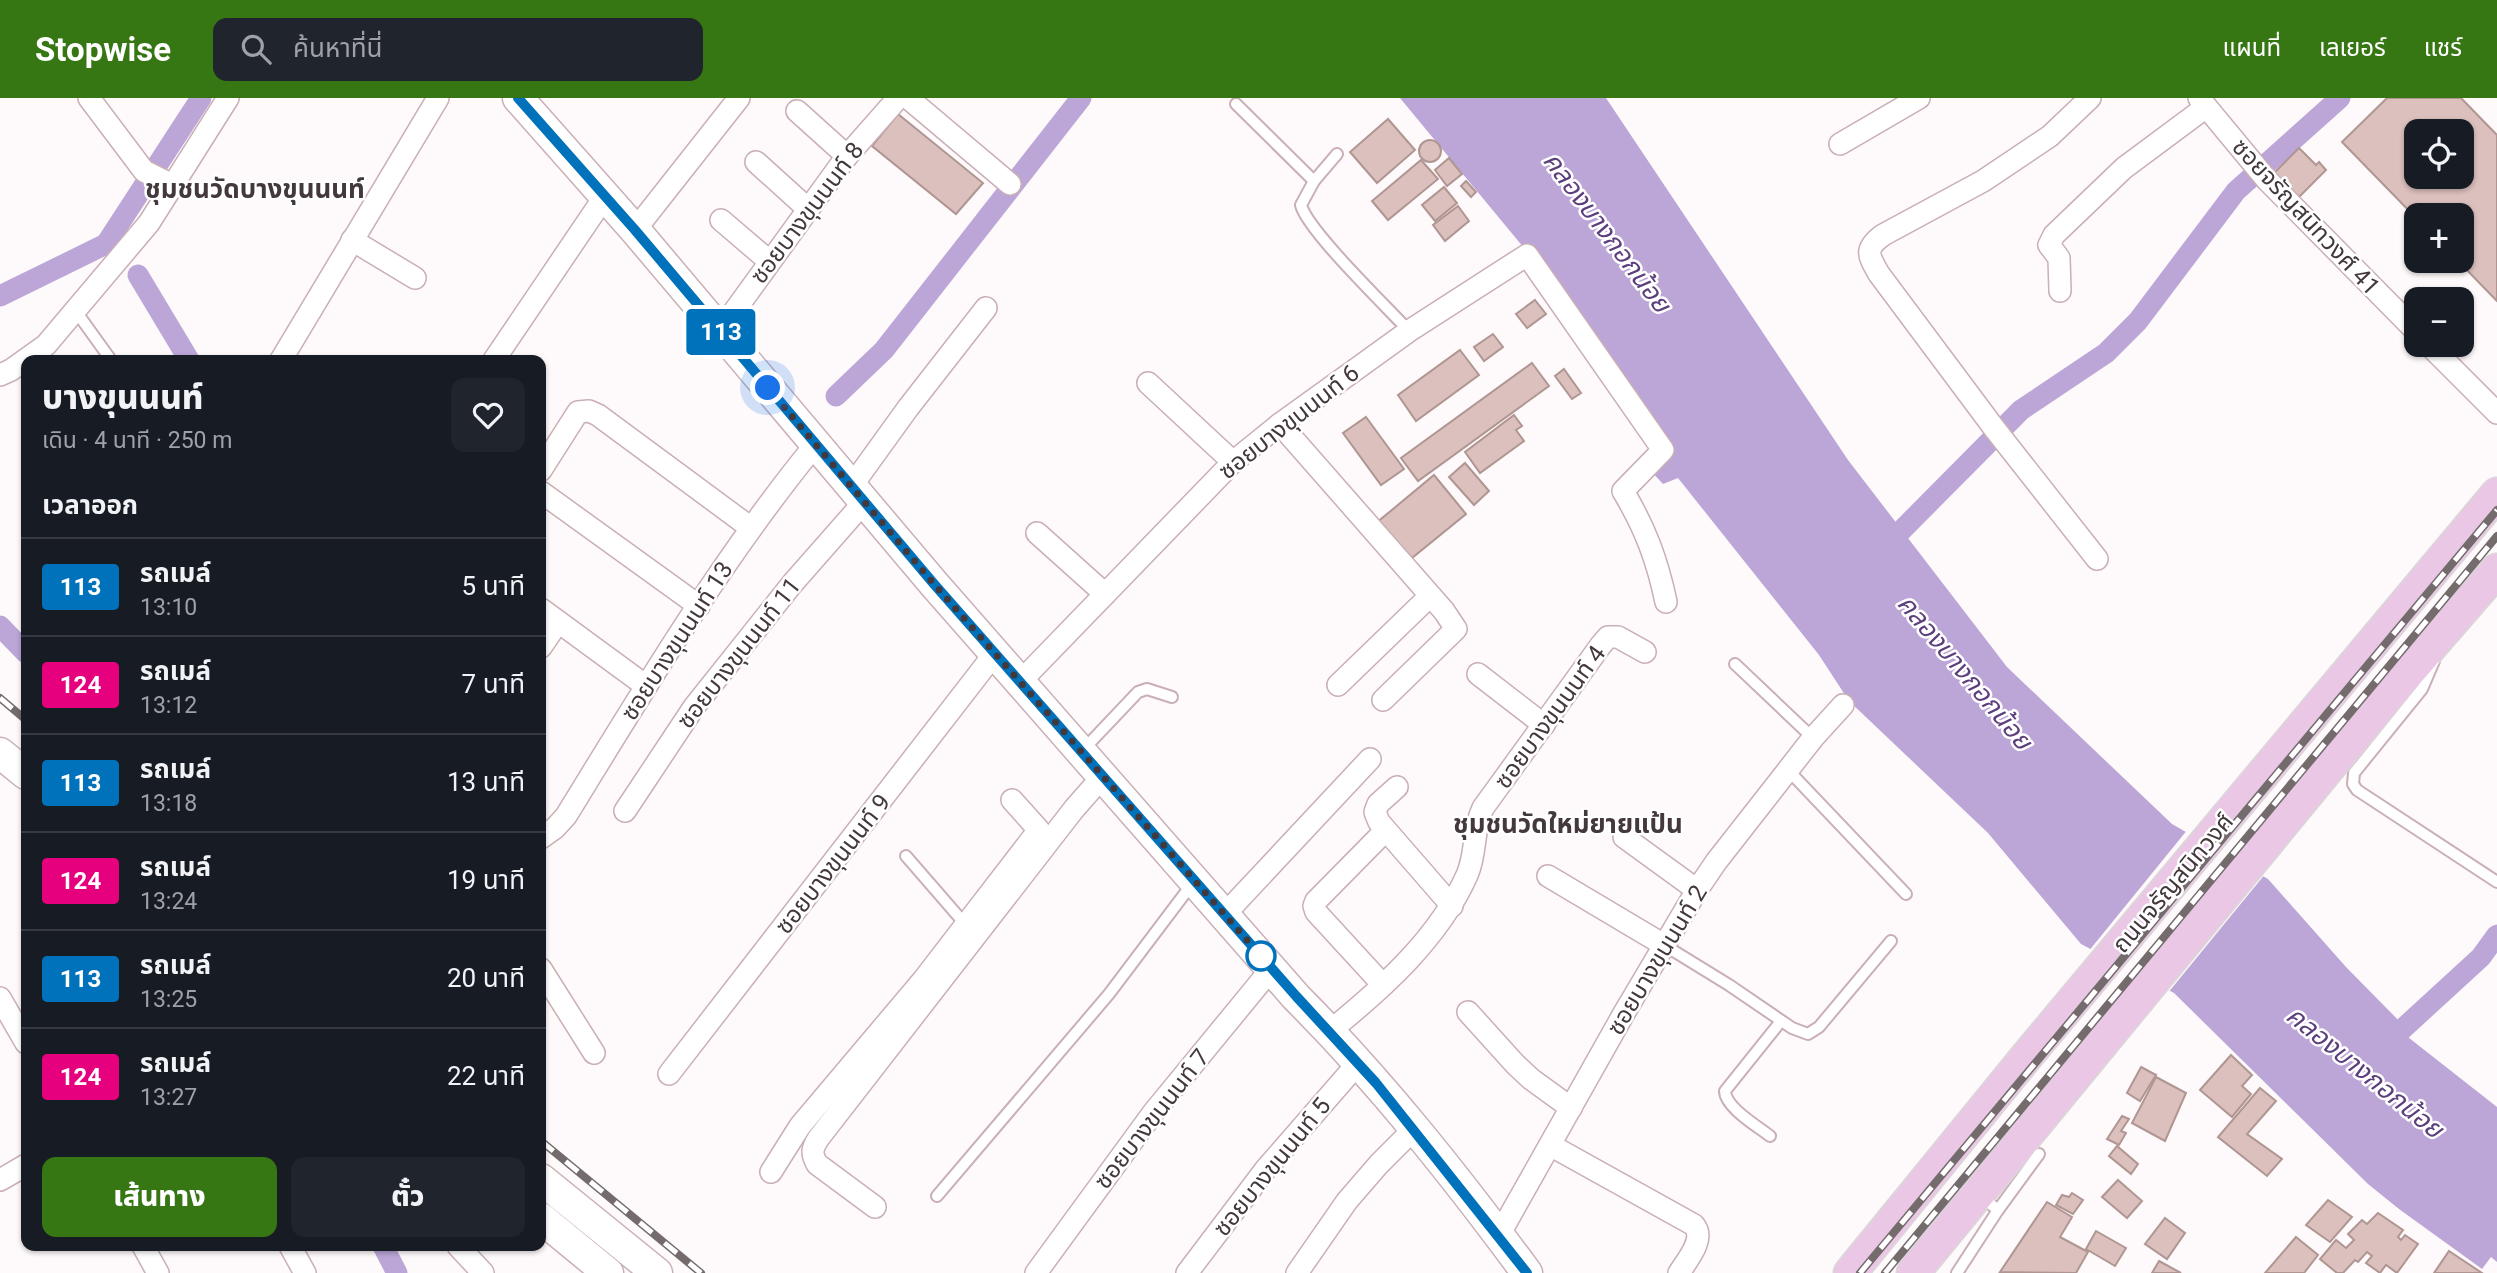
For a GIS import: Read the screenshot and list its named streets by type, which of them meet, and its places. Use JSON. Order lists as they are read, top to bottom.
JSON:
{
  "streets": {
    "main road": ["ถนนจรัญสนิทวงศ์"],
    "street": [
      "ซอยบางขุนนนท์ 8",
      "ซอยจรัญสนิทวงศ์ 41",
      "ซอยบางขุนนนท์ 6",
      "ซอยบางขุนนนท์ 13",
      "ซอยบางขุนนนท์ 11",
      "ซอยบางขุนนนท์ 4",
      "ซอยบางขุนนนท์ 9",
      "ซอยบางขุนนนท์ 2",
      "ซอยบางขุนนนท์ 7",
      "ซอยบางขุนนนท์ 5"
    ]
  },
  "districts": ["ชุมชนวัดบางขุนนนท์", "ชุมชนวัดใหม่ยายแป้น"],
  "water": ["คลองบางกอกน้อย"],
  "lines": ["bus line 113"],
  "page": {
    "header": "Stopwise",
    "search": "ค้นหาที่นี่",
    "nav": ["แผนที่", "เลเยอร์", "แชร์"],
    "on_map": "113",
    "map_buttons": ["+", "−"],
    "heading": [
      ["บางขุนนนท์", "เดิน · 4 นาที · 250 m"],
      "เวลาออก"
    ],
    "list": [
      {
        "mark": "113",
        "name": "รถเมล์",
        "note": "13:10",
        "value": "5 นาที"
      },
      {
        "mark": "124",
        "name": "รถเมล์",
        "note": "13:12",
        "value": "7 นาที"
      },
      {
        "mark": "113",
        "name": "รถเมล์",
        "note": "13:18",
        "value": "13 นาที"
      },
      {
        "mark": "124",
        "name": "รถเมล์",
        "note": "13:24",
        "value": "19 นาที"
      },
      {
        "mark": "113",
        "name": "รถเมล์",
        "note": "13:25",
        "value": "20 นาที"
      },
      {
        "mark": "124",
        "name": "รถเมล์",
        "note": "13:27",
        "value": "22 นาที"
      }
    ],
    "buttons": ["เส้นทาง", "ตั๋ว"]
  }
}
